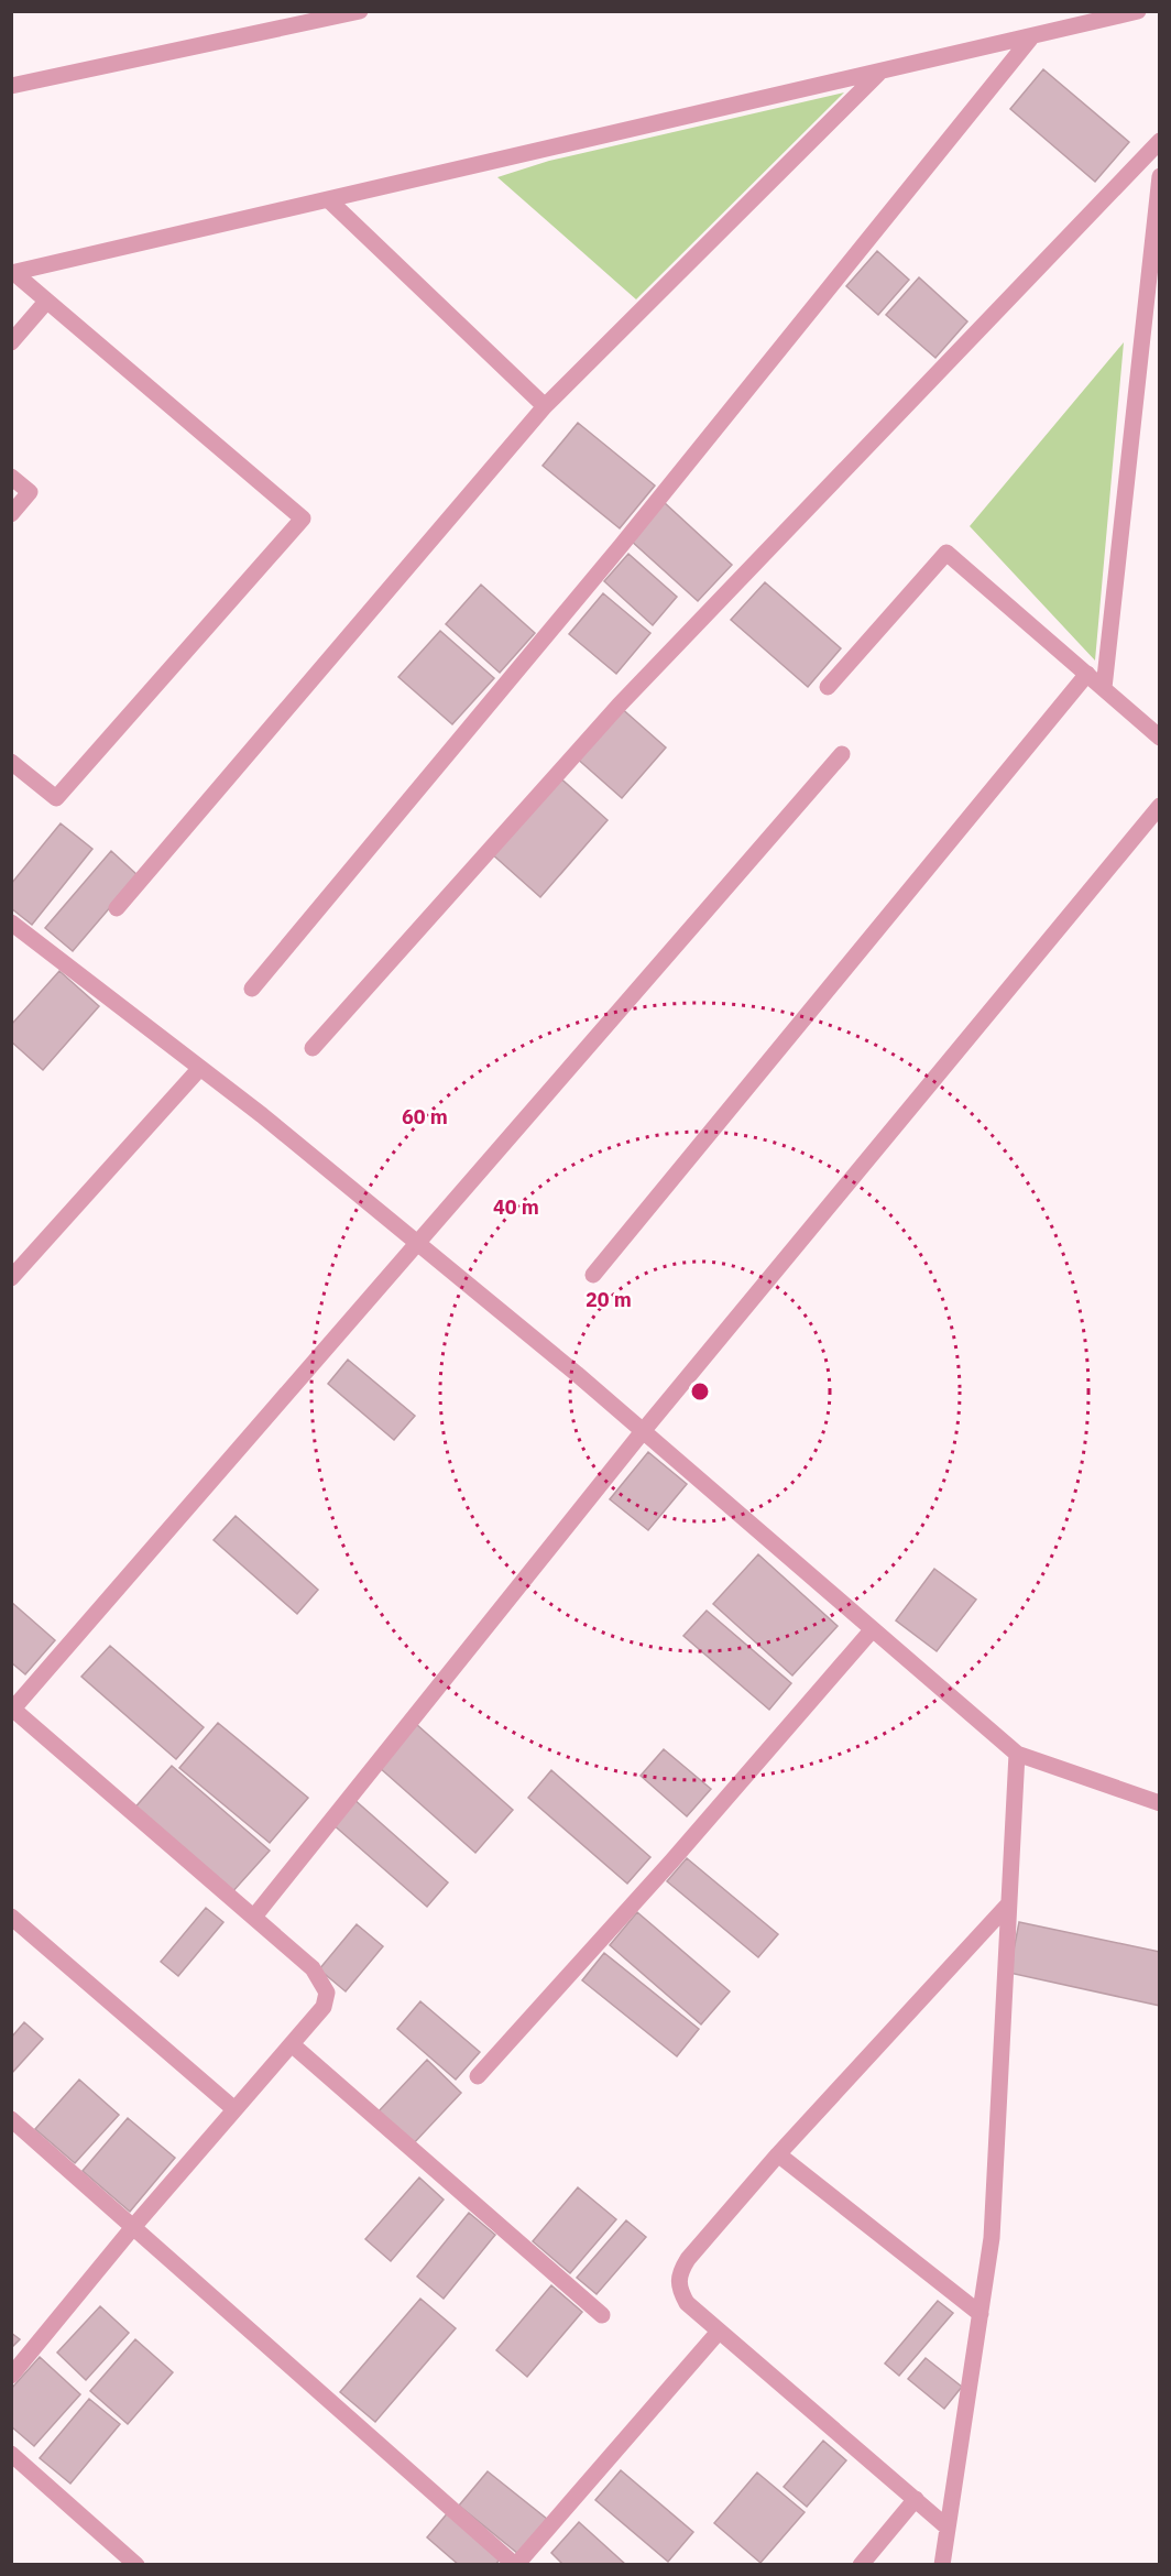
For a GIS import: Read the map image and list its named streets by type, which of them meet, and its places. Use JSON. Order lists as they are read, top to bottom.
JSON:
{
  "rings": ["60 m", "40 m", "20 m"]
}
